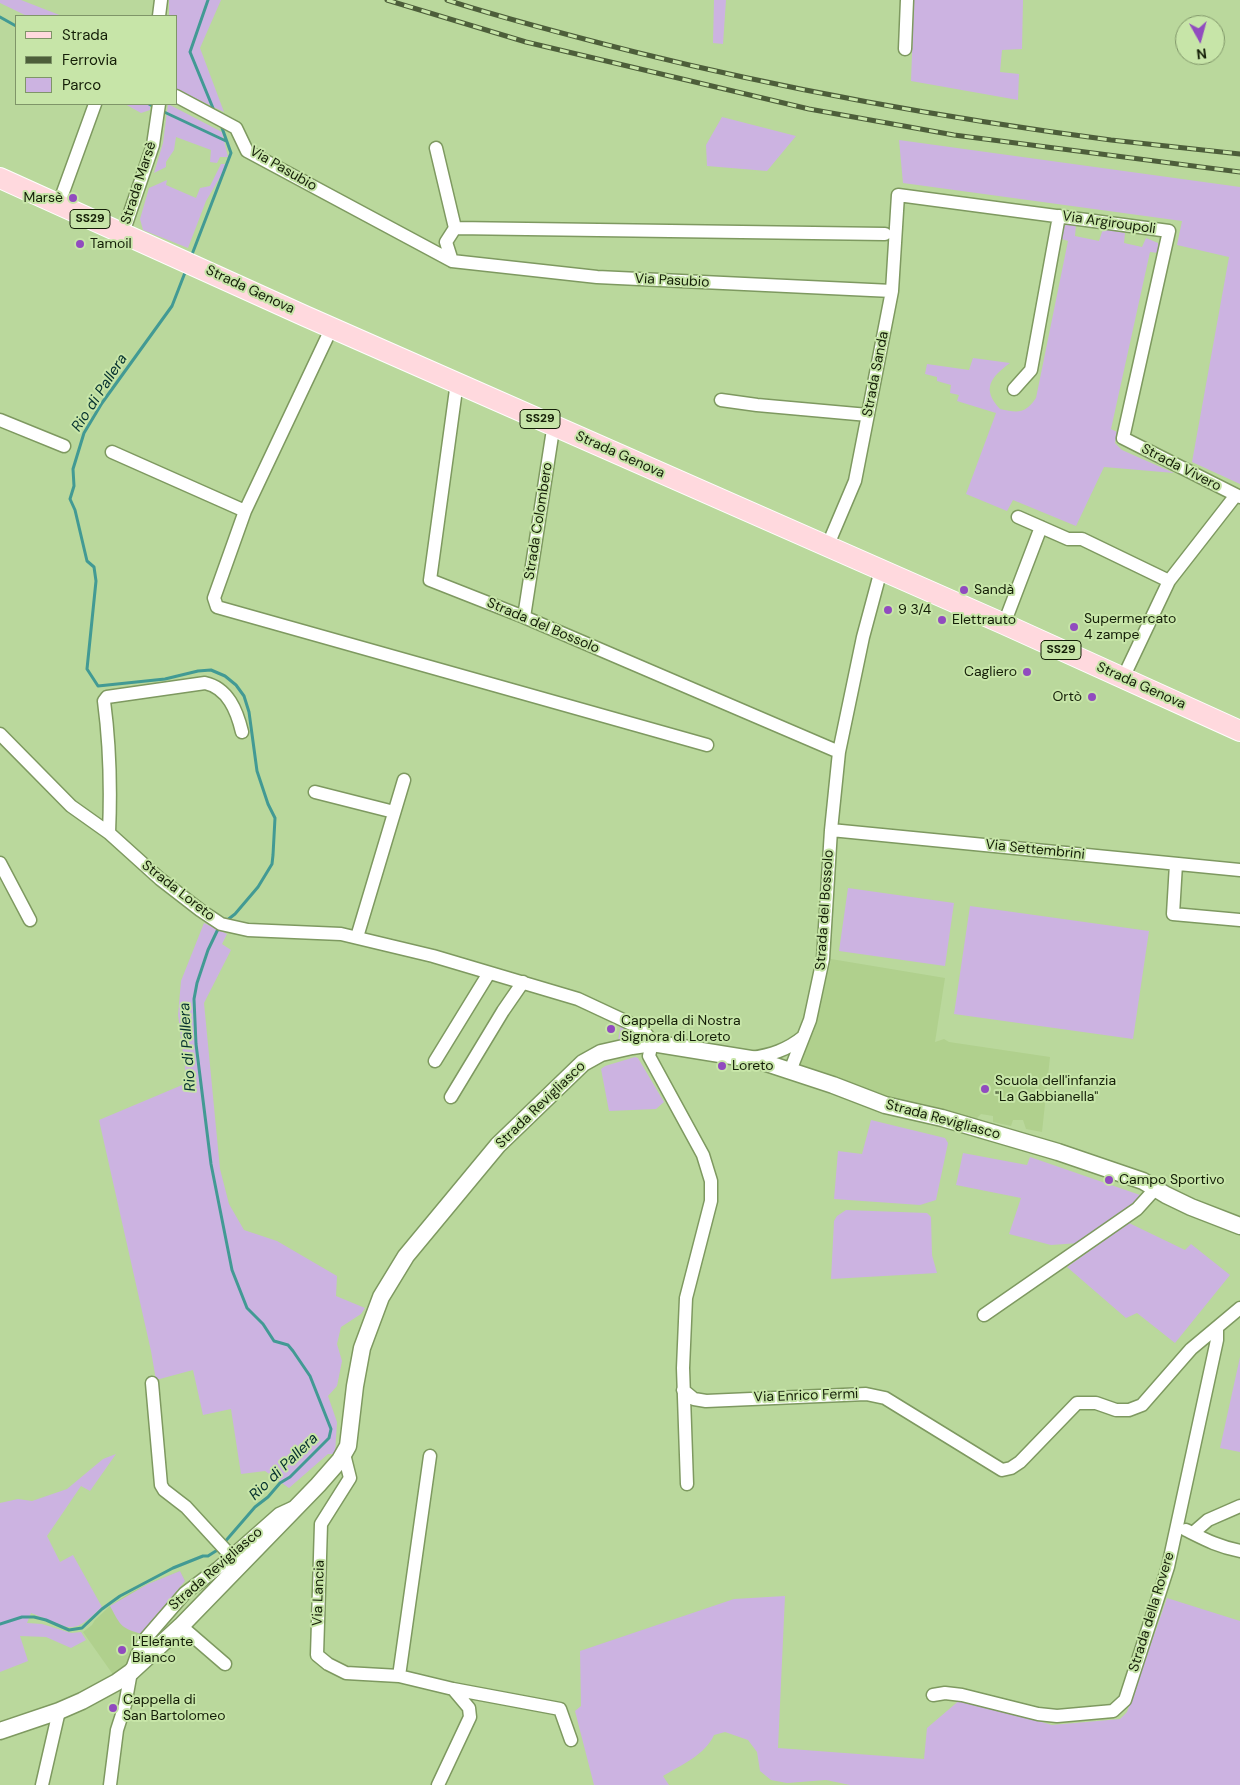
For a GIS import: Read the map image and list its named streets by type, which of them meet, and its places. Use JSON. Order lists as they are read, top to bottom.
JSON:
{
  "streets": {
    "main road": ["SS29", "Strada Genova"],
    "street": [
      "Via Pasubio",
      "Strada Marsè",
      "Via Argiroupoli",
      "Strada Sanda",
      "Strada Vivero",
      "Strada Colombero",
      "Strada del Bossolo",
      "Via Settembrini",
      "Strada Loreto",
      "Strada Revigliasco",
      "Via Enrico Fermi",
      "Via Lancia",
      "Strada della Rovere"
    ]
  },
  "crossings": [
    ["Via Pasubio", "Strada Sanda"],
    ["Strada Marsè", "Strada Genova"],
    ["Via Argiroupoli", "Strada Sanda"],
    ["Via Argiroupoli", "Strada Vivero"],
    ["Strada Genova", "Strada Sanda"],
    ["Strada Genova", "Strada Colombero"],
    ["Strada Genova", "Strada del Bossolo"],
    ["Strada Colombero", "Strada del Bossolo"],
    ["Strada del Bossolo", "Via Settembrini"],
    ["Strada del Bossolo", "Strada Revigliasco"],
    ["Strada Loreto", "Strada Revigliasco"],
    ["Strada Revigliasco", "Via Lancia"],
    ["Via Enrico Fermi", "Strada della Rovere"]
  ],
  "water": ["Rio di Pallera"],
  "places": [
    "Marsè",
    "Tamoil",
    "Sandà",
    "9 3/4",
    "Elettrauto",
    "Supermercato 4 zampe",
    "Cagliero",
    "Ortò",
    "Cappella di Nostra Signora di Loreto",
    "Loreto",
    "Scuola dell'infanzia \"La Gabbianella\"",
    "Campo Sportivo",
    "L'Elefante Bianco",
    "Cappella di San Bartolomeo"
  ],
  "legend": ["Strada", "Ferrovia", "Parco"],
  "north": "bottom"
}
